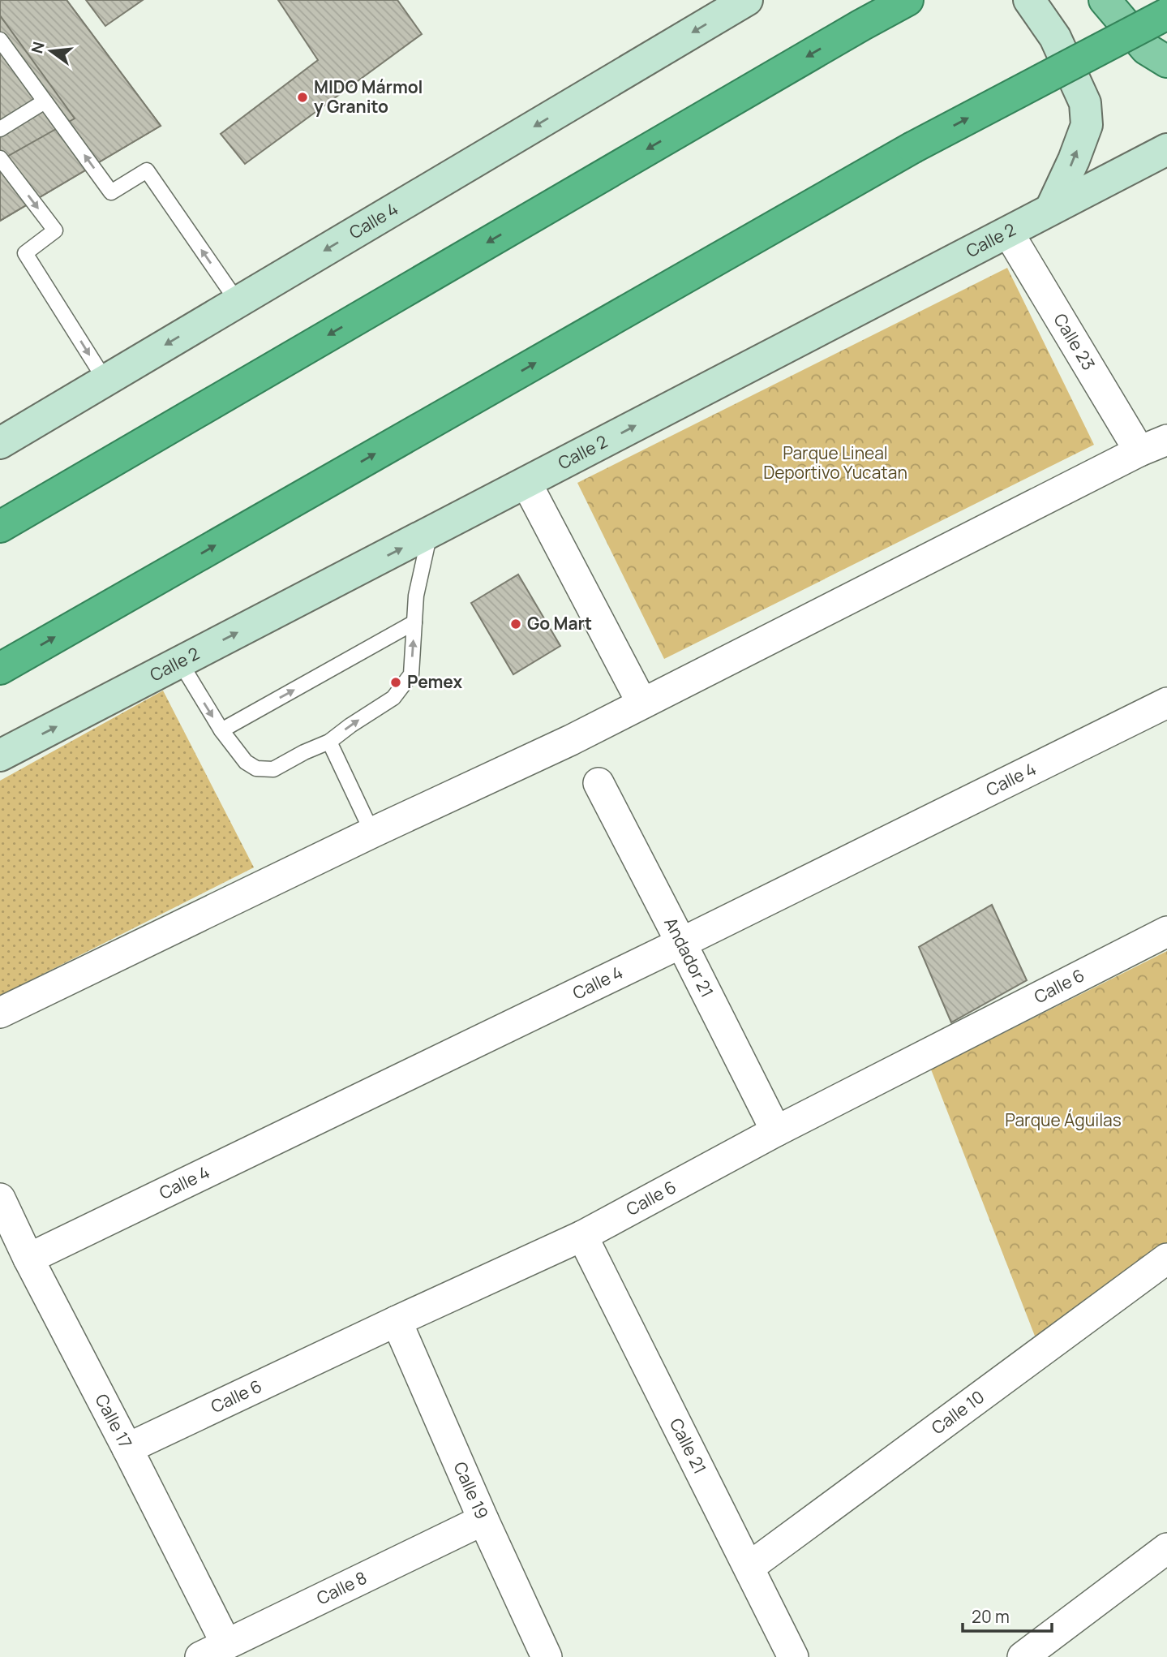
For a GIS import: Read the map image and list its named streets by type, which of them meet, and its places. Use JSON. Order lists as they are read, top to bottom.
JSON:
{
  "streets": {
    "main road": ["Calle 4", "Calle 2"],
    "street": [
      "Calle 23",
      "Andador 21",
      "Calle 6",
      "Calle 10",
      "Calle 17",
      "Calle 21",
      "Calle 19",
      "Calle 8"
    ]
  },
  "crossings": [
    ["Calle 4", "Andador 21"],
    ["Calle 4", "Calle 17"],
    ["Calle 2", "Calle 23"],
    ["Andador 21", "Calle 6"],
    ["Calle 6", "Calle 17"],
    ["Calle 6", "Calle 21"],
    ["Calle 6", "Calle 19"],
    ["Calle 10", "Calle 21"],
    ["Calle 17", "Calle 8"],
    ["Calle 19", "Calle 8"]
  ],
  "one_way": ["Calle 2"],
  "parks": ["Parque Lineal Deportivo Yucatan", "Parque Águilas"],
  "places": ["MIDO Mármol y Granito", "Go Mart", "Pemex"],
  "scale_bar": "20 m",
  "north": "left"
}
